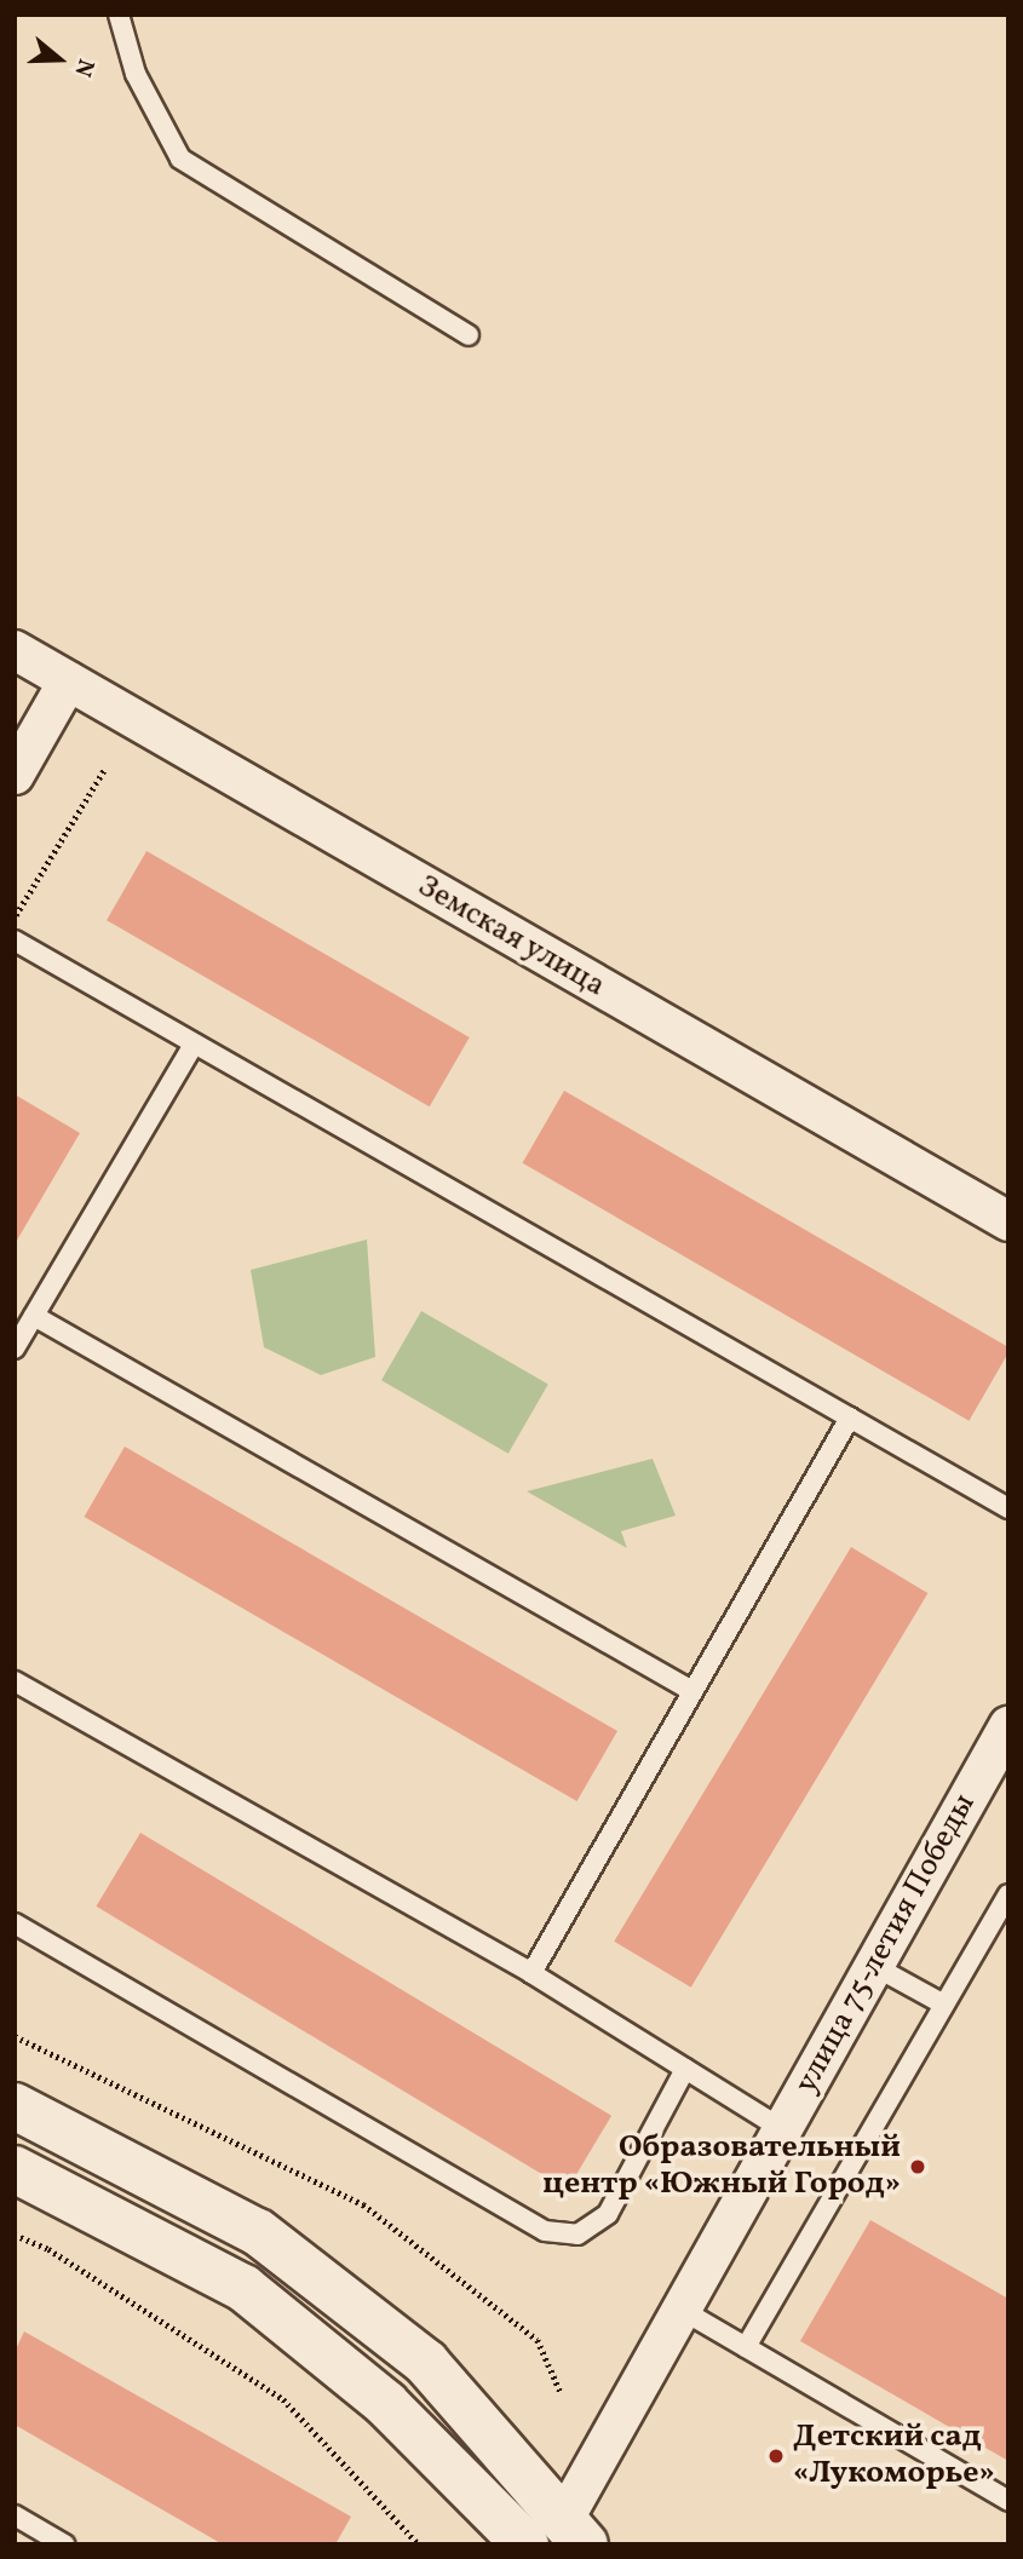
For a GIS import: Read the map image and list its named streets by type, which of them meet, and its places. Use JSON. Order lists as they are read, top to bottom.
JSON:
{
  "streets": {
    "street": ["Земская улица", "улица 75-летия Победы"]
  },
  "places": ["Образовательный центр «Южный Город»", "Детский сад «Лукоморье»"],
  "north": "right"
}
